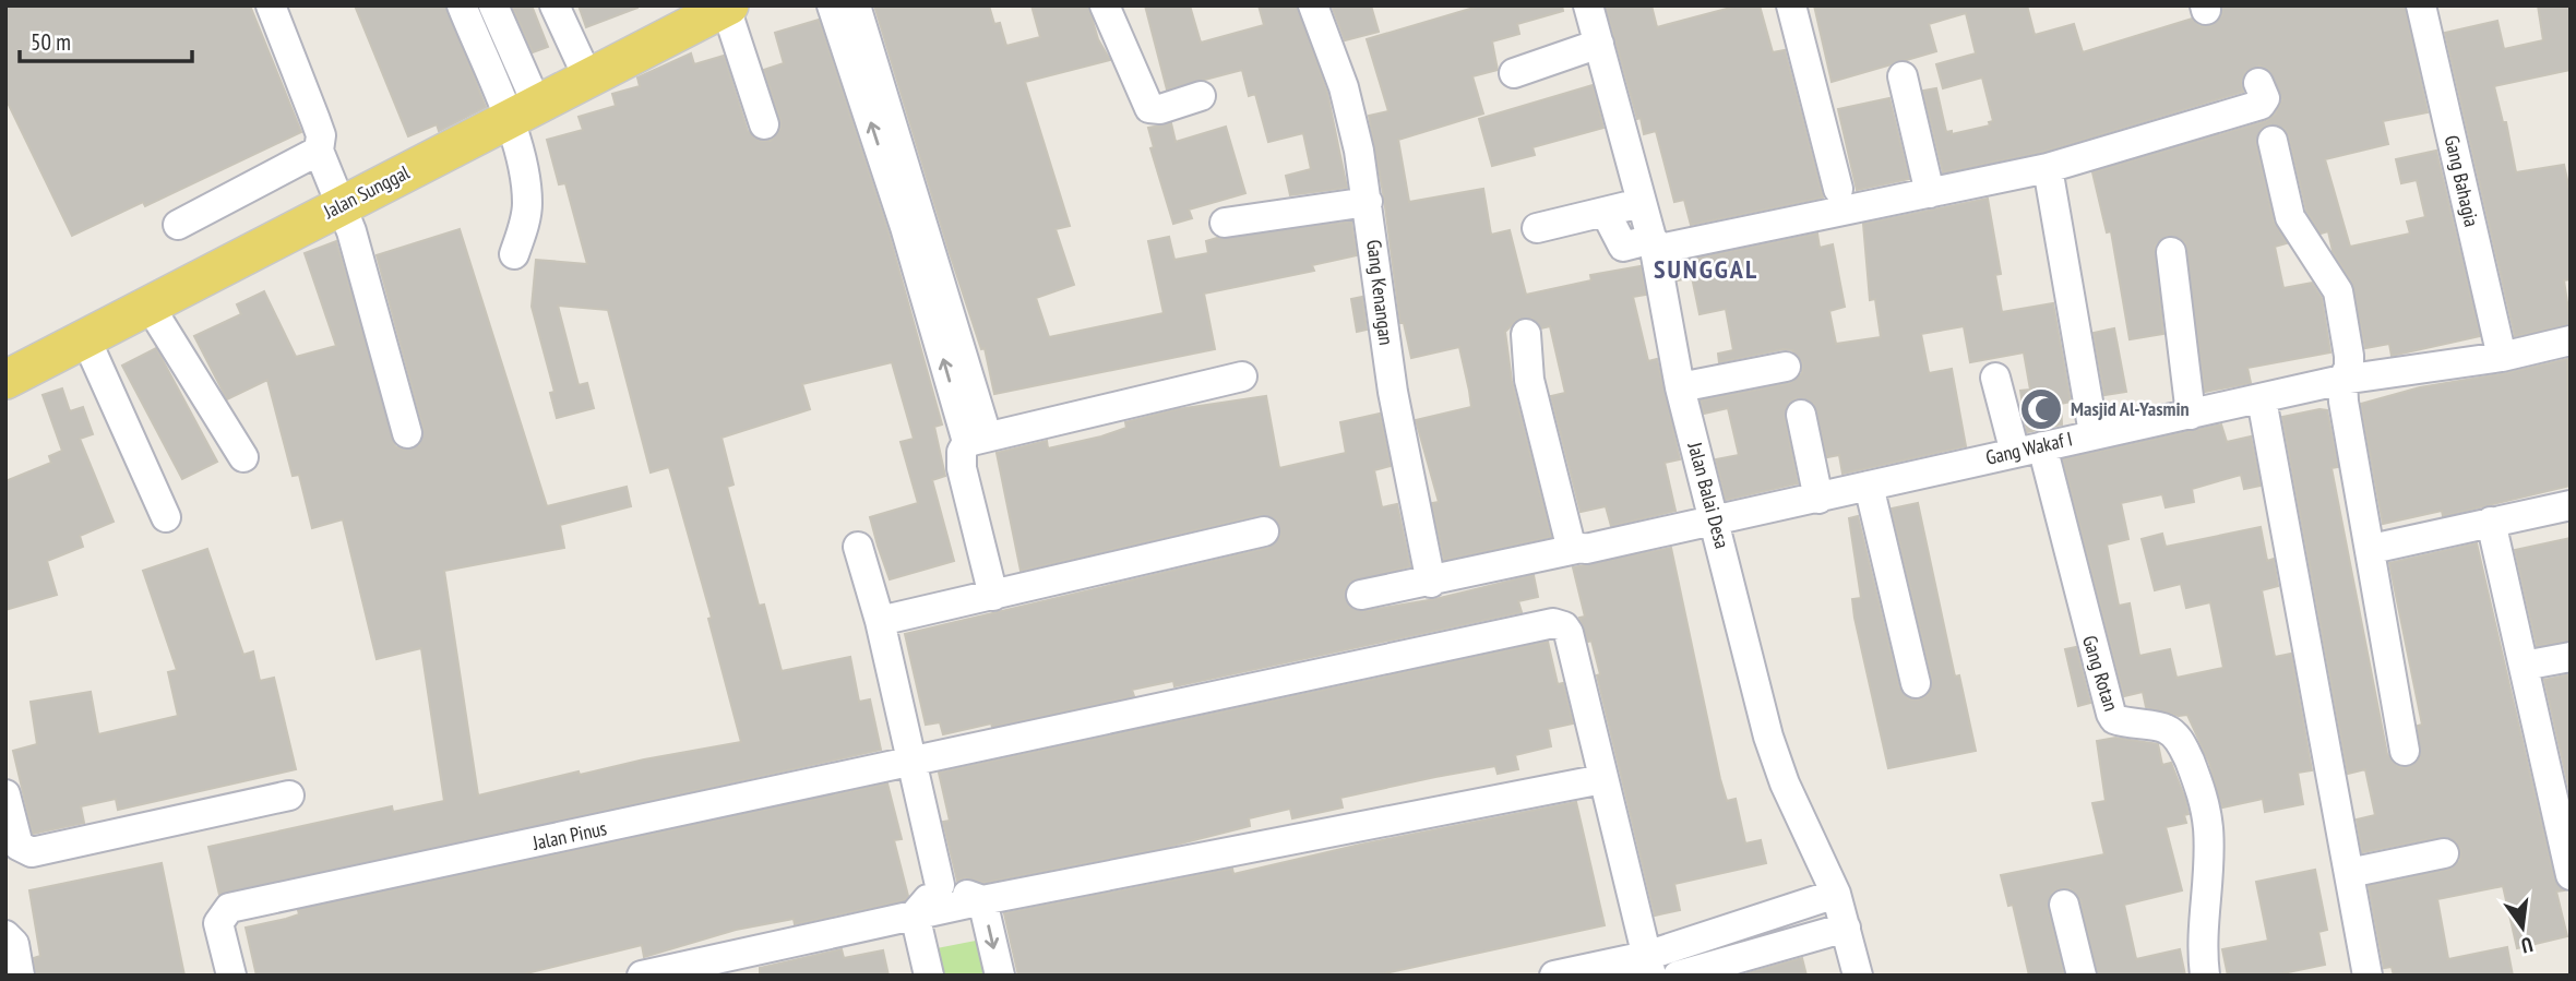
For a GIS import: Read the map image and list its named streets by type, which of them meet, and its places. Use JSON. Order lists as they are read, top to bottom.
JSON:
{
  "streets": {
    "main road": ["Jalan Sunggal"],
    "street": [
      "Gang Bahagia",
      "Gang Kenangan",
      "Gang Wakaf I",
      "Jalan Balai Desa",
      "Gang Rotan",
      "Jalan Pinus"
    ]
  },
  "crossings": [
    ["Gang Bahagia", "Gang Wakaf I"],
    ["Gang Kenangan", "Gang Wakaf I"],
    ["Gang Wakaf I", "Jalan Balai Desa"],
    ["Gang Wakaf I", "Gang Rotan"]
  ],
  "districts": ["SUNGGAL"],
  "places": {
    "mosque": ["Masjid Al-Yasmin"]
  },
  "scale_bar": "50 m",
  "north": "bottom"
}
